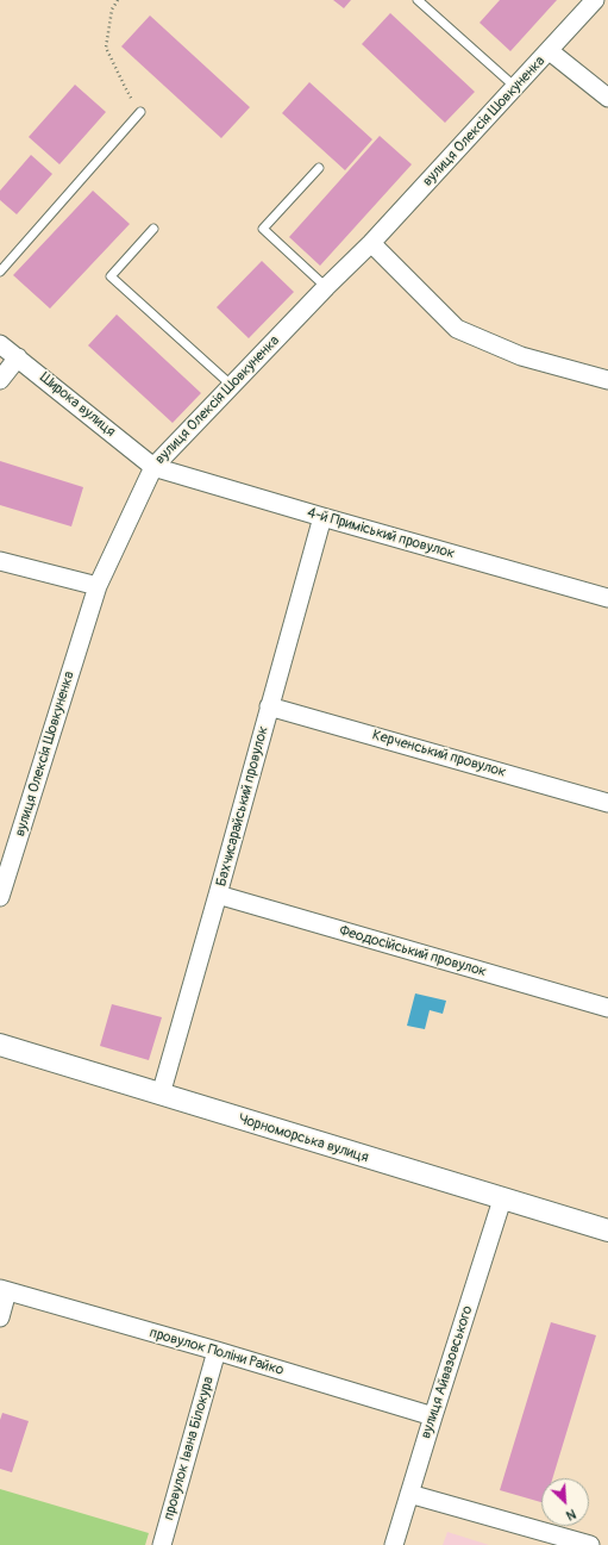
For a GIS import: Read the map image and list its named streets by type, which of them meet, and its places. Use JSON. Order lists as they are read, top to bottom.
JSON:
{
  "streets": {
    "street": [
      "вулиця Олексія Шовкуненка",
      "Широка вулиця",
      "4-й Приміський провулок",
      "Керченський провулок",
      "Бахчисарайський провулок",
      "Феодосійський провулок",
      "Чорноморська вулиця",
      "провулок Поліни Райко",
      "вулиця Айвазовського",
      "провулок Івана Білокура"
    ]
  },
  "crossings": [
    ["вулиця Олексія Шовкуненка", "Широка вулиця"],
    ["вулиця Олексія Шовкуненка", "4-й Приміський провулок"],
    ["Широка вулиця", "4-й Приміський провулок"],
    ["4-й Приміський провулок", "Бахчисарайський провулок"],
    ["Керченський провулок", "Бахчисарайський провулок"],
    ["Бахчисарайський провулок", "Феодосійський провулок"],
    ["Бахчисарайський провулок", "Чорноморська вулиця"],
    ["Чорноморська вулиця", "вулиця Айвазовського"],
    ["провулок Поліни Райко", "вулиця Айвазовського"],
    ["провулок Поліни Райко", "провулок Івана Білокура"]
  ],
  "north": "bottom right"
}
